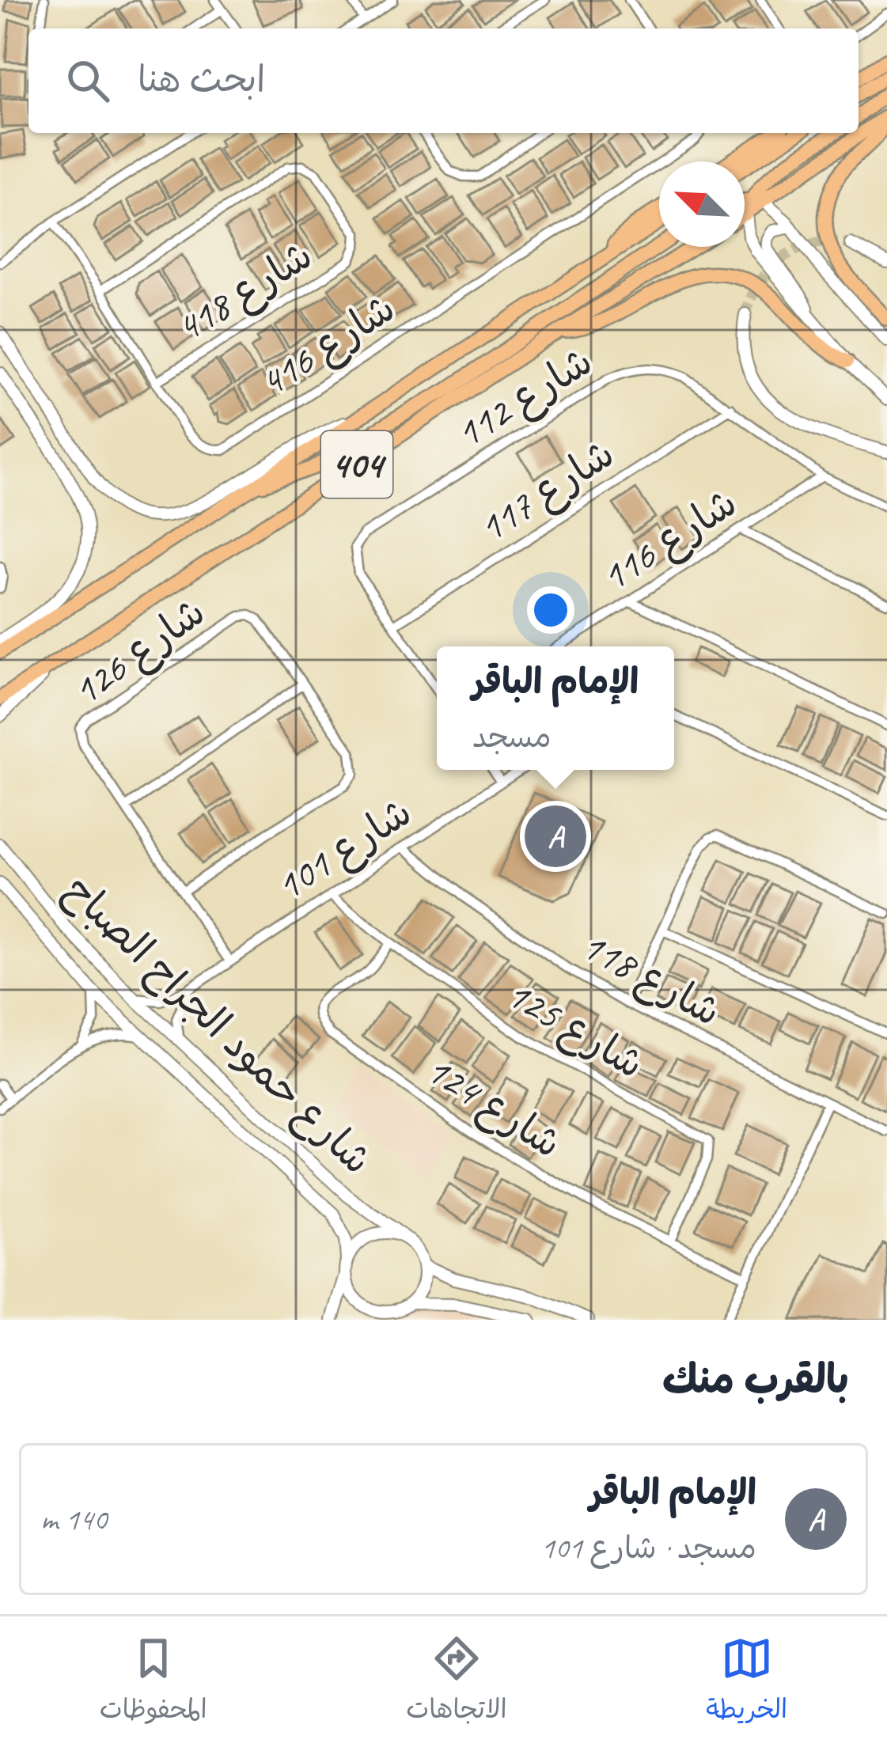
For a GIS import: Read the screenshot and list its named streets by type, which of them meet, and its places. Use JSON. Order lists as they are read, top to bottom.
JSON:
{
  "streets": {
    "main road": ["404"],
    "street": [
      "شارع 418",
      "شارع 416",
      "شارع 112",
      "شارع 117",
      "شارع 116",
      "شارع 126",
      "شارع 101",
      "شارع 118",
      "شارع حمود الجراح الصباح",
      "شارع 125",
      "شارع 124"
    ]
  },
  "crossings": [
    ["شارع 418", "شارع 416"],
    ["شارع 112", "شارع 117"],
    ["شارع 112", "شارع 116"],
    ["شارع 126", "شارع 101"],
    ["شارع 101", "شارع 118"],
    ["شارع 101", "شارع حمود الجراح الصباح"],
    ["شارع 101", "شارع 125"],
    ["شارع 125", "شارع 124"]
  ],
  "north": "top left",
  "page": {
    "search": "ابحث هنا",
    "popup": ["الإمام الباقر", "مسجد"],
    "pins": "A",
    "heading": "بالقرب منك",
    "list": [
      {
        "mark": "A",
        "name": "الإمام الباقر",
        "note": "مسجد · شارع 101",
        "value": "140 m"
      }
    ],
    "nav": ["الخريطة", "الاتجاهات", "المحفوظات"]
  }
}
